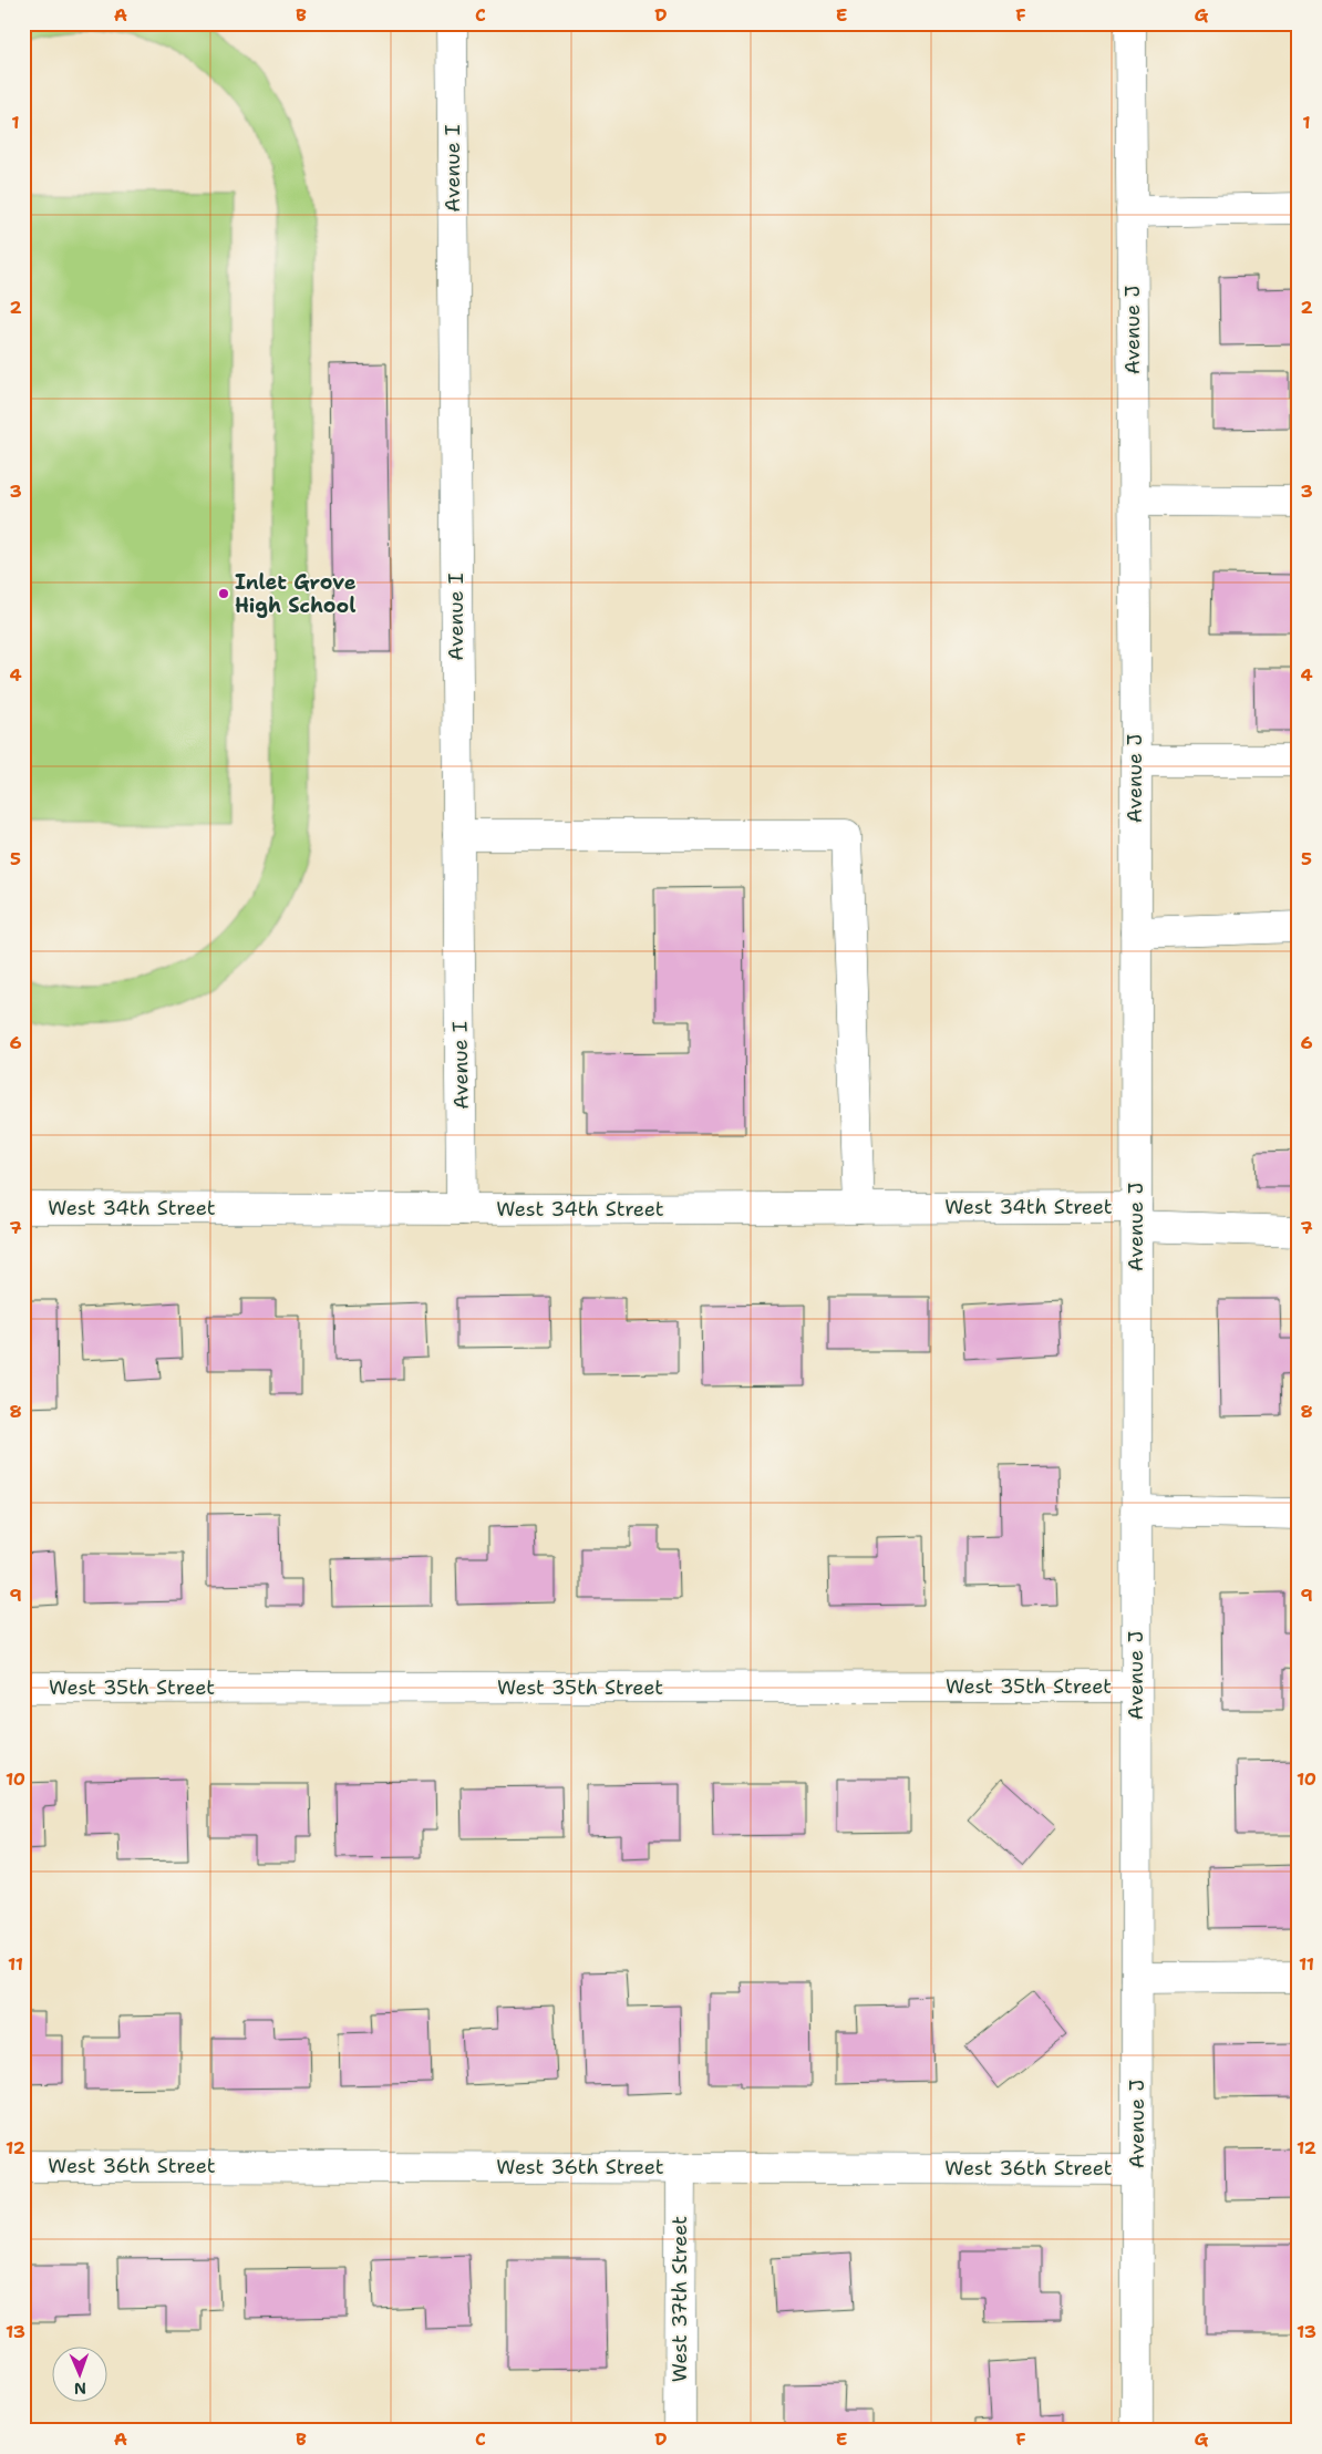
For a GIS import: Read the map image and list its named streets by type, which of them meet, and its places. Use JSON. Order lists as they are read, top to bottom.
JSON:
{
  "streets": {
    "street": [
      "Avenue I",
      "Avenue J",
      "West 34th Street",
      "West 35th Street",
      "West 36th Street",
      "West 37th Street"
    ]
  },
  "crossings": [
    ["Avenue I", "West 34th Street"],
    ["Avenue J", "West 34th Street"],
    ["Avenue J", "West 35th Street"],
    ["Avenue J", "West 36th Street"],
    ["West 36th Street", "West 37th Street"]
  ],
  "places": ["Inlet Grove High School"],
  "north": "bottom",
  "grid": {
    "columns": [
      "A",
      "B",
      "C",
      "D",
      "E",
      "F",
      "G"
    ],
    "rows": [
      "1",
      "2",
      "3",
      "4",
      "5",
      "6",
      "7",
      "8",
      "9",
      "10",
      "11",
      "12",
      "13"
    ]
  }
}
